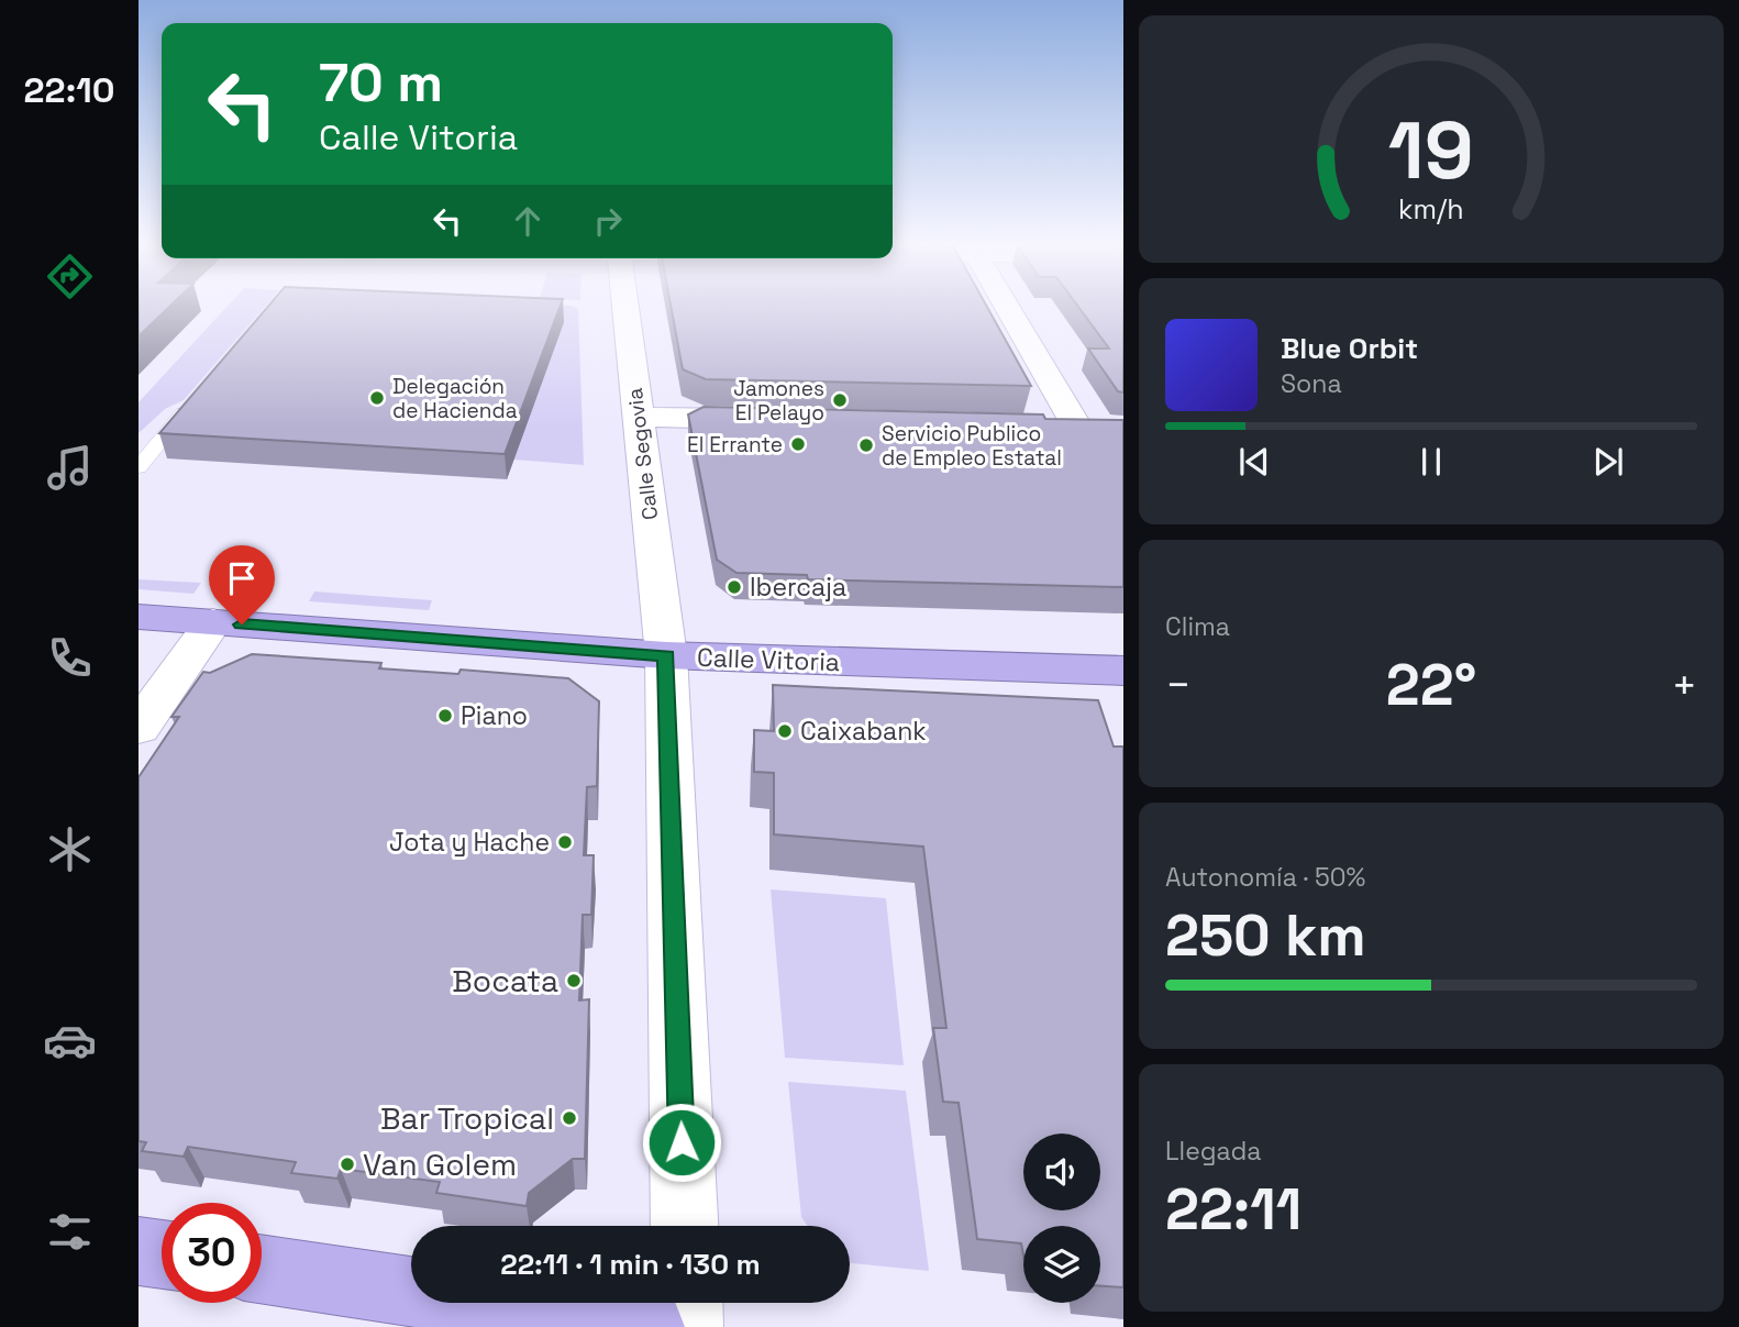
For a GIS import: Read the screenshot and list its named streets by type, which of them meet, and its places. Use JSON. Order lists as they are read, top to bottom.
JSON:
{
  "streets": {
    "highway": ["Calle Vitoria"],
    "street": ["Calle Segovia"]
  },
  "crossings": [
    ["Calle Segovia", "Calle Vitoria"]
  ],
  "places": [
    "Delegación de Hacienda",
    "Jamones El Pelayo",
    "El Errante",
    "Servicio Publico de Empleo Estatal",
    "Ibercaja",
    "Piano",
    "Caixabank",
    "Jota y Hache",
    "Bocata",
    "Bar Tropical",
    "Van Golem"
  ],
  "page": {
    "tabs": "22:10",
    "turn": ["70 m", "Calle Vitoria"],
    "song": ["Blue Orbit", "Sona"],
    "tile": [
      "Clima",
      ["Autonomía · 50%", "250 km"],
      ["Llegada", "22:11"]
    ],
    "heat": ["−", "22°", "+"],
    "limit": "30",
    "trip": "22:11 · 1 min · 130 m",
    "gauge": ["19", "km/h"]
  }
}
